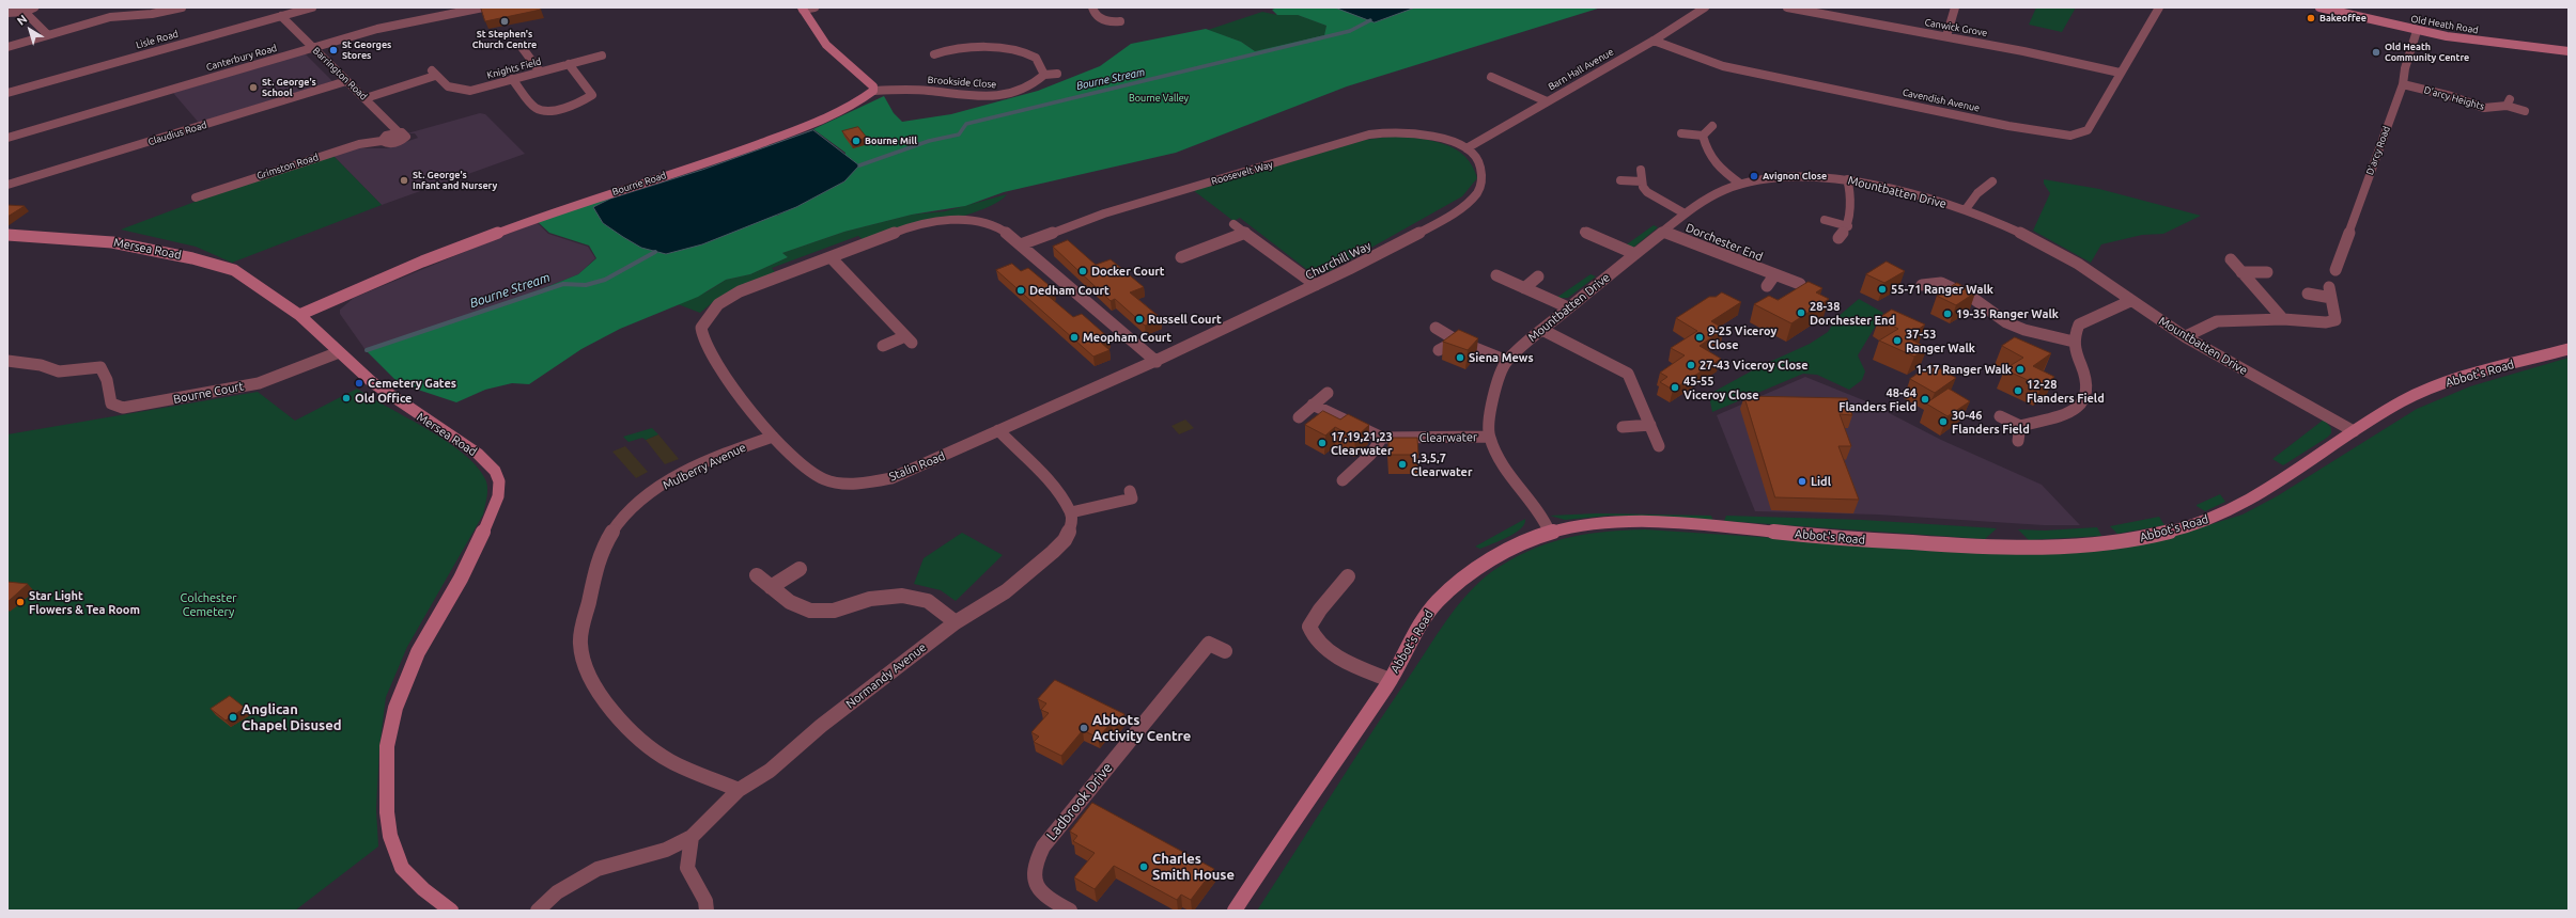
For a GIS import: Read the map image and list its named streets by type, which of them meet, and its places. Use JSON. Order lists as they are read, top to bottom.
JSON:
{
  "streets": {
    "street": [
      "Old Heath Road",
      "Canwick Grove",
      "Lisle Road",
      "Canterbury Road",
      "Knights Field",
      "Barn Hall Avenue",
      "Barrington Road",
      "Brookside Close",
      "D'arcy Heights",
      "Cavendish Avenue",
      "Claudius Road",
      "D'arcy Road",
      "Grimston Road",
      "Roosevelt Way",
      "Bourne Road",
      "Mountbatten Drive",
      "Dorchester End",
      "Mersea Road",
      "Churchill Way",
      "Abbot's Road",
      "Bourne Court",
      "Clearwater",
      "Mulberry Avenue",
      "Stalin Road",
      "Normandy Avenue",
      "Ladbrook Drive"
    ]
  },
  "crossings": [
    ["Old Heath Road", "D'arcy Road"],
    ["Canwick Grove", "Cavendish Avenue"],
    ["Lisle Road", "Barrington Road"],
    ["Canterbury Road", "Barrington Road"],
    ["Knights Field", "Barrington Road"],
    ["Barn Hall Avenue", "Cavendish Avenue"],
    ["Barn Hall Avenue", "Roosevelt Way"],
    ["Barn Hall Avenue", "Churchill Way"],
    ["Barrington Road", "Claudius Road"],
    ["Barrington Road", "Grimston Road"],
    ["Brookside Close", "Bourne Road"],
    ["D'arcy Heights", "D'arcy Road"],
    ["Roosevelt Way", "Churchill Way"],
    ["Roosevelt Way", "Stalin Road"],
    ["Bourne Road", "Mersea Road"],
    ["Mountbatten Drive", "Dorchester End"],
    ["Mountbatten Drive", "Abbot's Road"],
    ["Mountbatten Drive", "Clearwater"],
    ["Mersea Road", "Bourne Court"],
    ["Churchill Way", "Stalin Road"],
    ["Mulberry Avenue", "Stalin Road"],
    ["Mulberry Avenue", "Normandy Avenue"]
  ],
  "water": ["Bourne Stream"],
  "parks": ["Bourne Valley", "Colchester Cemetery"],
  "places": [
    "Bakeoffee",
    "St Stephen's Church Centre",
    "St Georges Stores",
    "Old Heath Community Centre",
    "St. George's School",
    "Bourne Mill",
    "Avignon Close",
    "St. George's Infant and Nursery",
    "Docker Court",
    "55-71 Ranger Walk",
    "Dedham Court",
    "28-38 Dorchester End",
    "19-35 Ranger Walk",
    "Russell Court",
    "Meopham Court",
    "9-25 Viceroy Close",
    "37-53 Ranger Walk",
    "Siena Mews",
    "27-43 Viceroy Close",
    "1-17 Ranger Walk",
    "Cemetery Gates",
    "45-55 Viceroy Close",
    "12-28 Flanders Field",
    "Old Office",
    "48-64 Flanders Field",
    "30-46 Flanders Field",
    "17,19,21,23 Clearwater",
    "1,3,5,7 Clearwater",
    "Lidl",
    "Star Light Flowers & Tea Room",
    "Anglican Chapel Disused",
    "Abbots Activity Centre",
    "Charles Smith House"
  ],
  "north": "top left"
}
